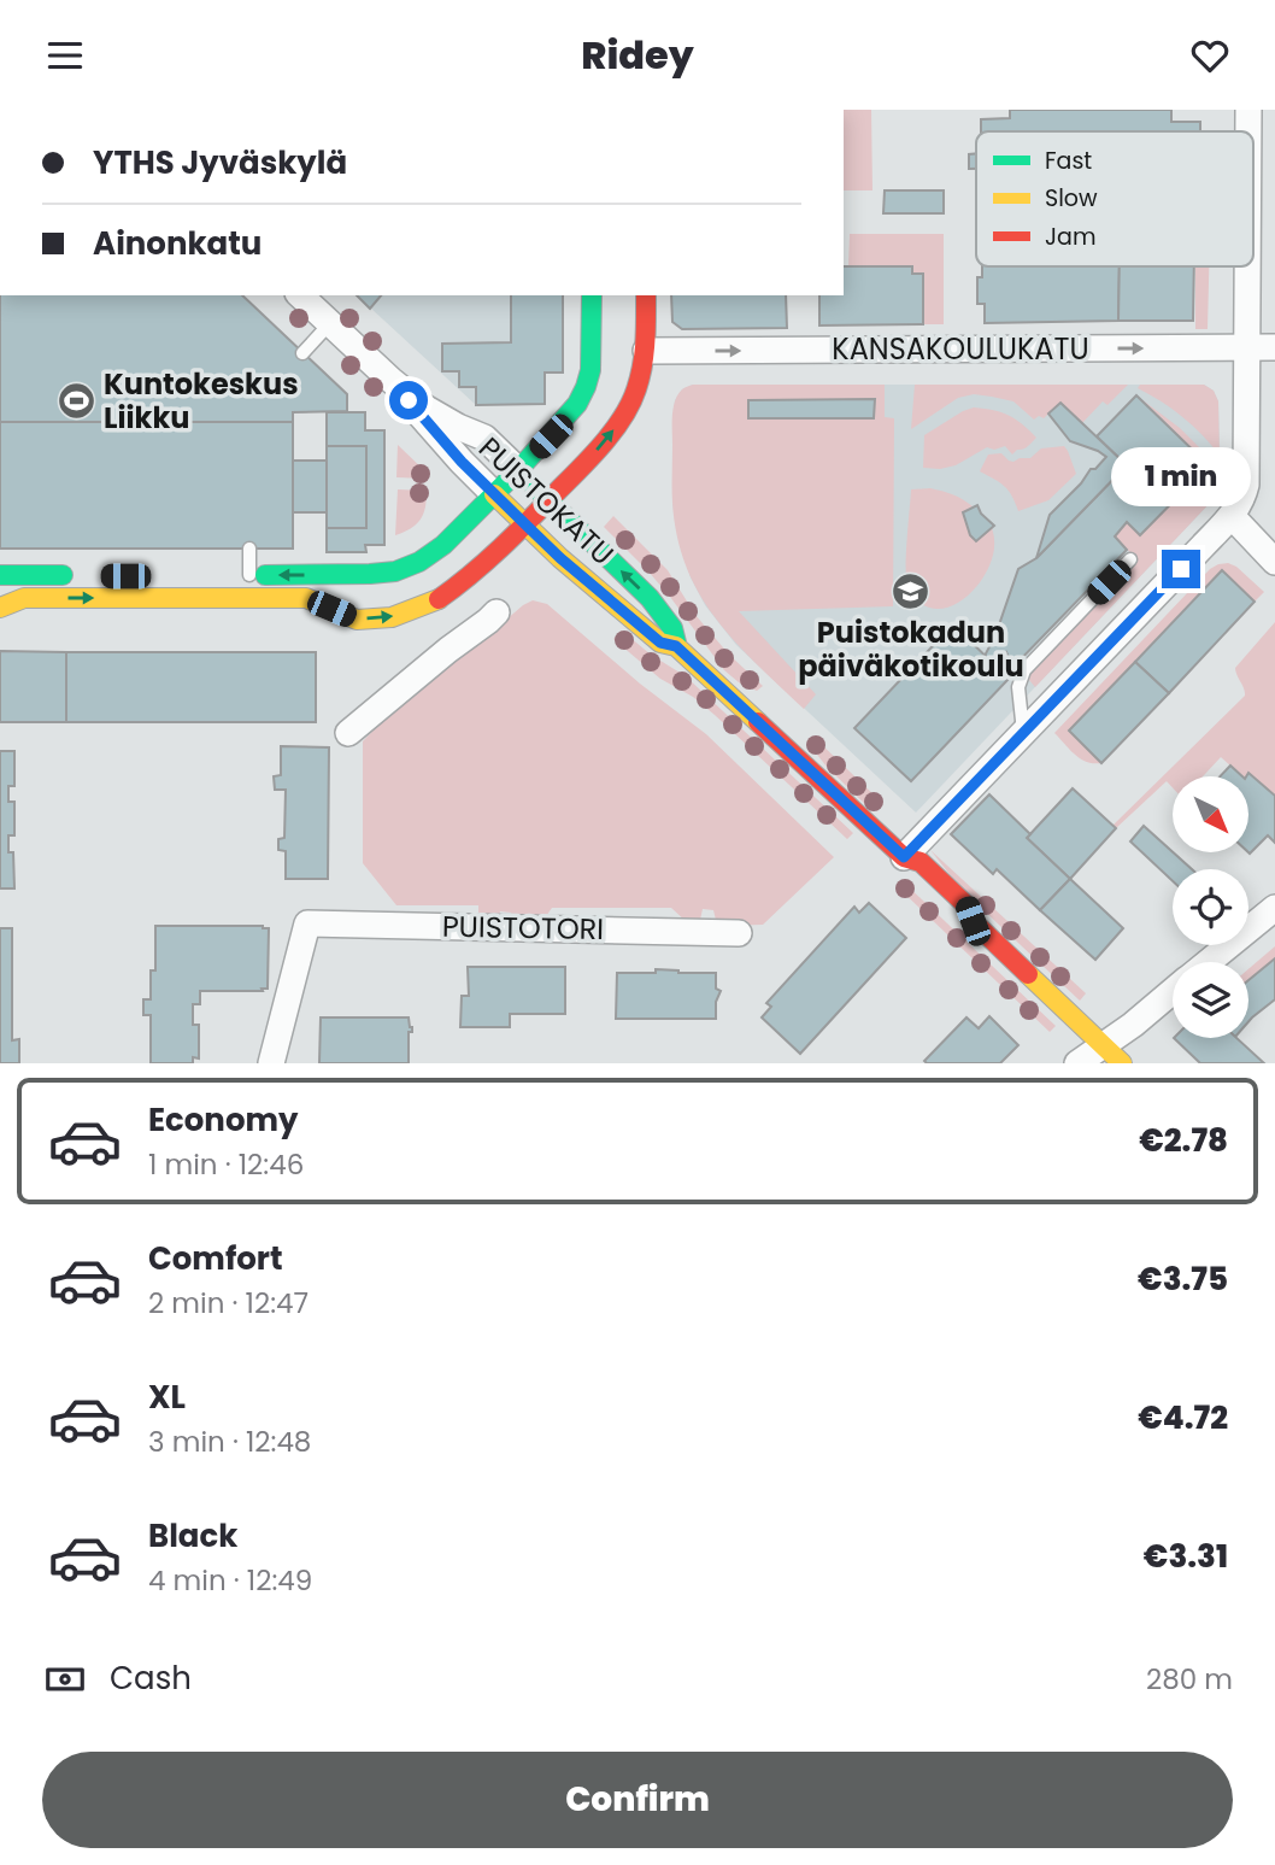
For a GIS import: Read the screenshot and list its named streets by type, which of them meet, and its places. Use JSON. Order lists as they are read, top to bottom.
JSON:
{
  "streets": {
    "main road": ["PUISTOKATU"],
    "street": ["KANSAKOULUKATU", "PUISTOTORI"]
  },
  "one_way": ["KANSAKOULUKATU"],
  "places": {
    "sports": ["Kuntokeskus Liikku"],
    "school or university": ["Puistokadun päiväkotikoulu"]
  },
  "legend": ["Fast", "Slow", "Jam"],
  "north": "bottom right",
  "page": {
    "header": "Ridey",
    "banner": ["YTHS Jyväskylä", "Ainonkatu"],
    "bubble": "1 min",
    "list": [
      {
        "name": "Economy",
        "note": "1 min · 12:46",
        "value": "€2.78"
      },
      {
        "name": "Comfort",
        "note": "2 min · 12:47",
        "value": "€3.75"
      },
      {
        "name": "XL",
        "note": "3 min · 12:48",
        "value": "€4.72"
      },
      {
        "name": "Black",
        "note": "4 min · 12:49",
        "value": "€3.31"
      }
    ],
    "pay": ["Cash", "280 m"],
    "buttons": "Confirm"
  }
}
